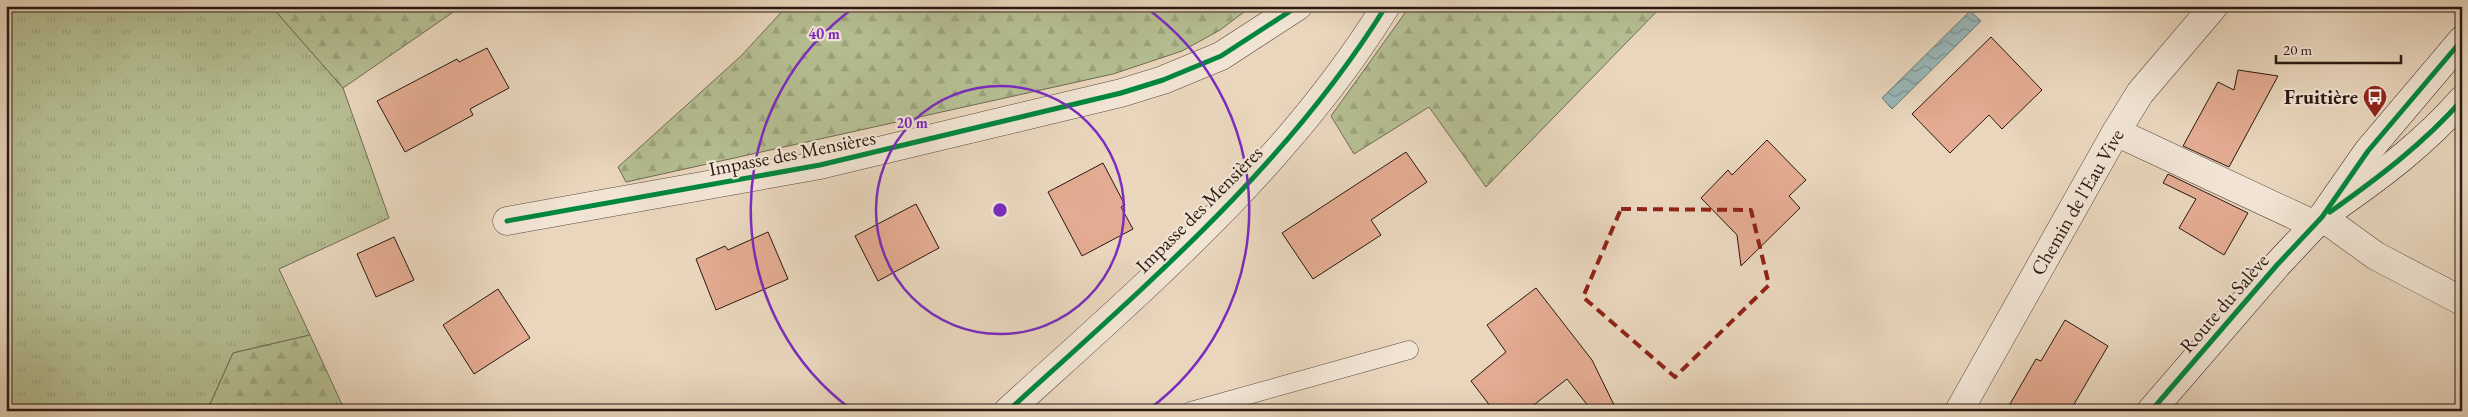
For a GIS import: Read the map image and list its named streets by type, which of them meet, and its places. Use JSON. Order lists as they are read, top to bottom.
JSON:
{
  "streets": {
    "street": ["Impasse des Mensières", "Chemin de l'Eau Vive", "Route du Salève"]
  },
  "places": {
    "bus stop": ["Fruitière"]
  },
  "scale_bar": "20 m",
  "rings": ["40 m", "20 m"]
}
